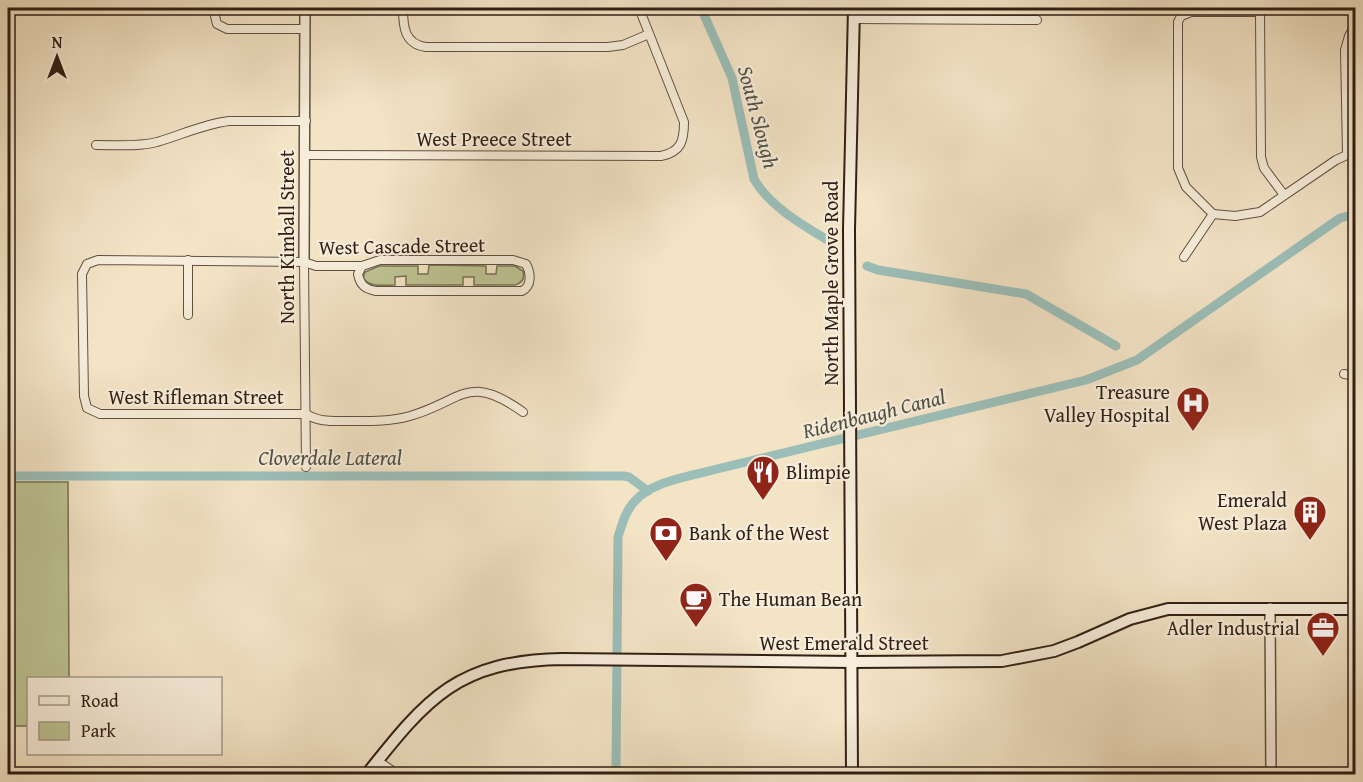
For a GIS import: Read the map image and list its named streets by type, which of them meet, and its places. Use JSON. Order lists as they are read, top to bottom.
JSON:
{
  "streets": {
    "main road": ["North Maple Grove Road", "West Emerald Street"],
    "street": [
      "West Preece Street",
      "North Kimball Street",
      "West Cascade Street",
      "West Rifleman Street"
    ]
  },
  "crossings": [
    ["West Preece Street", "North Kimball Street"],
    ["North Kimball Street", "West Cascade Street"],
    ["North Kimball Street", "West Rifleman Street"],
    ["West Cascade Street", "West Rifleman Street"],
    ["North Maple Grove Road", "West Emerald Street"]
  ],
  "water": ["South Slough", "Ridenbaugh Canal", "Cloverdale Lateral"],
  "places": {
    "hospital": ["Treasure Valley Hospital"],
    "restaurant": ["Blimpie"],
    "building": ["Emerald West Plaza"],
    "bank": ["Bank of the West"],
    "cafe": ["The Human Bean"],
    "office": ["Adler Industrial"]
  },
  "legend": ["Road", "Park"],
  "north": "top"
}
